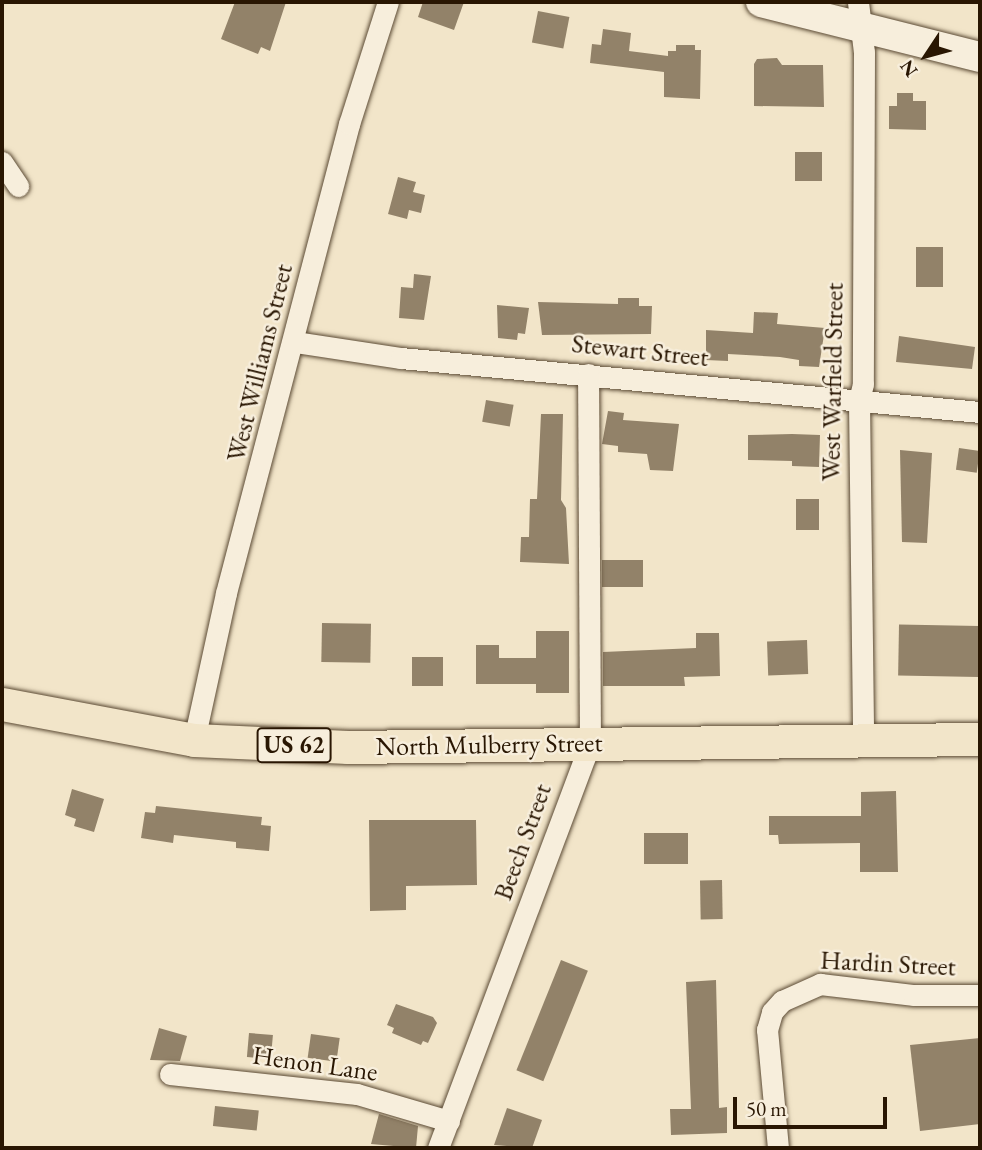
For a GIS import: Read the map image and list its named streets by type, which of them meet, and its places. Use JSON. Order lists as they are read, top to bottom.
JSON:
{
  "streets": {
    "main road": ["US 62", "North Mulberry Street"],
    "street": [
      "Stewart Street",
      "West Williams Street",
      "West Warfield Street",
      "Beech Street",
      "Hardin Street",
      "Henon Lane"
    ]
  },
  "crossings": [
    ["Stewart Street", "West Williams Street"],
    ["Stewart Street", "West Warfield Street"],
    ["Stewart Street", "Beech Street"],
    ["West Williams Street", "North Mulberry Street"],
    ["West Warfield Street", "North Mulberry Street"],
    ["North Mulberry Street", "Beech Street"],
    ["Beech Street", "Henon Lane"]
  ],
  "scale_bar": "50 m",
  "north": "bottom left"
}
